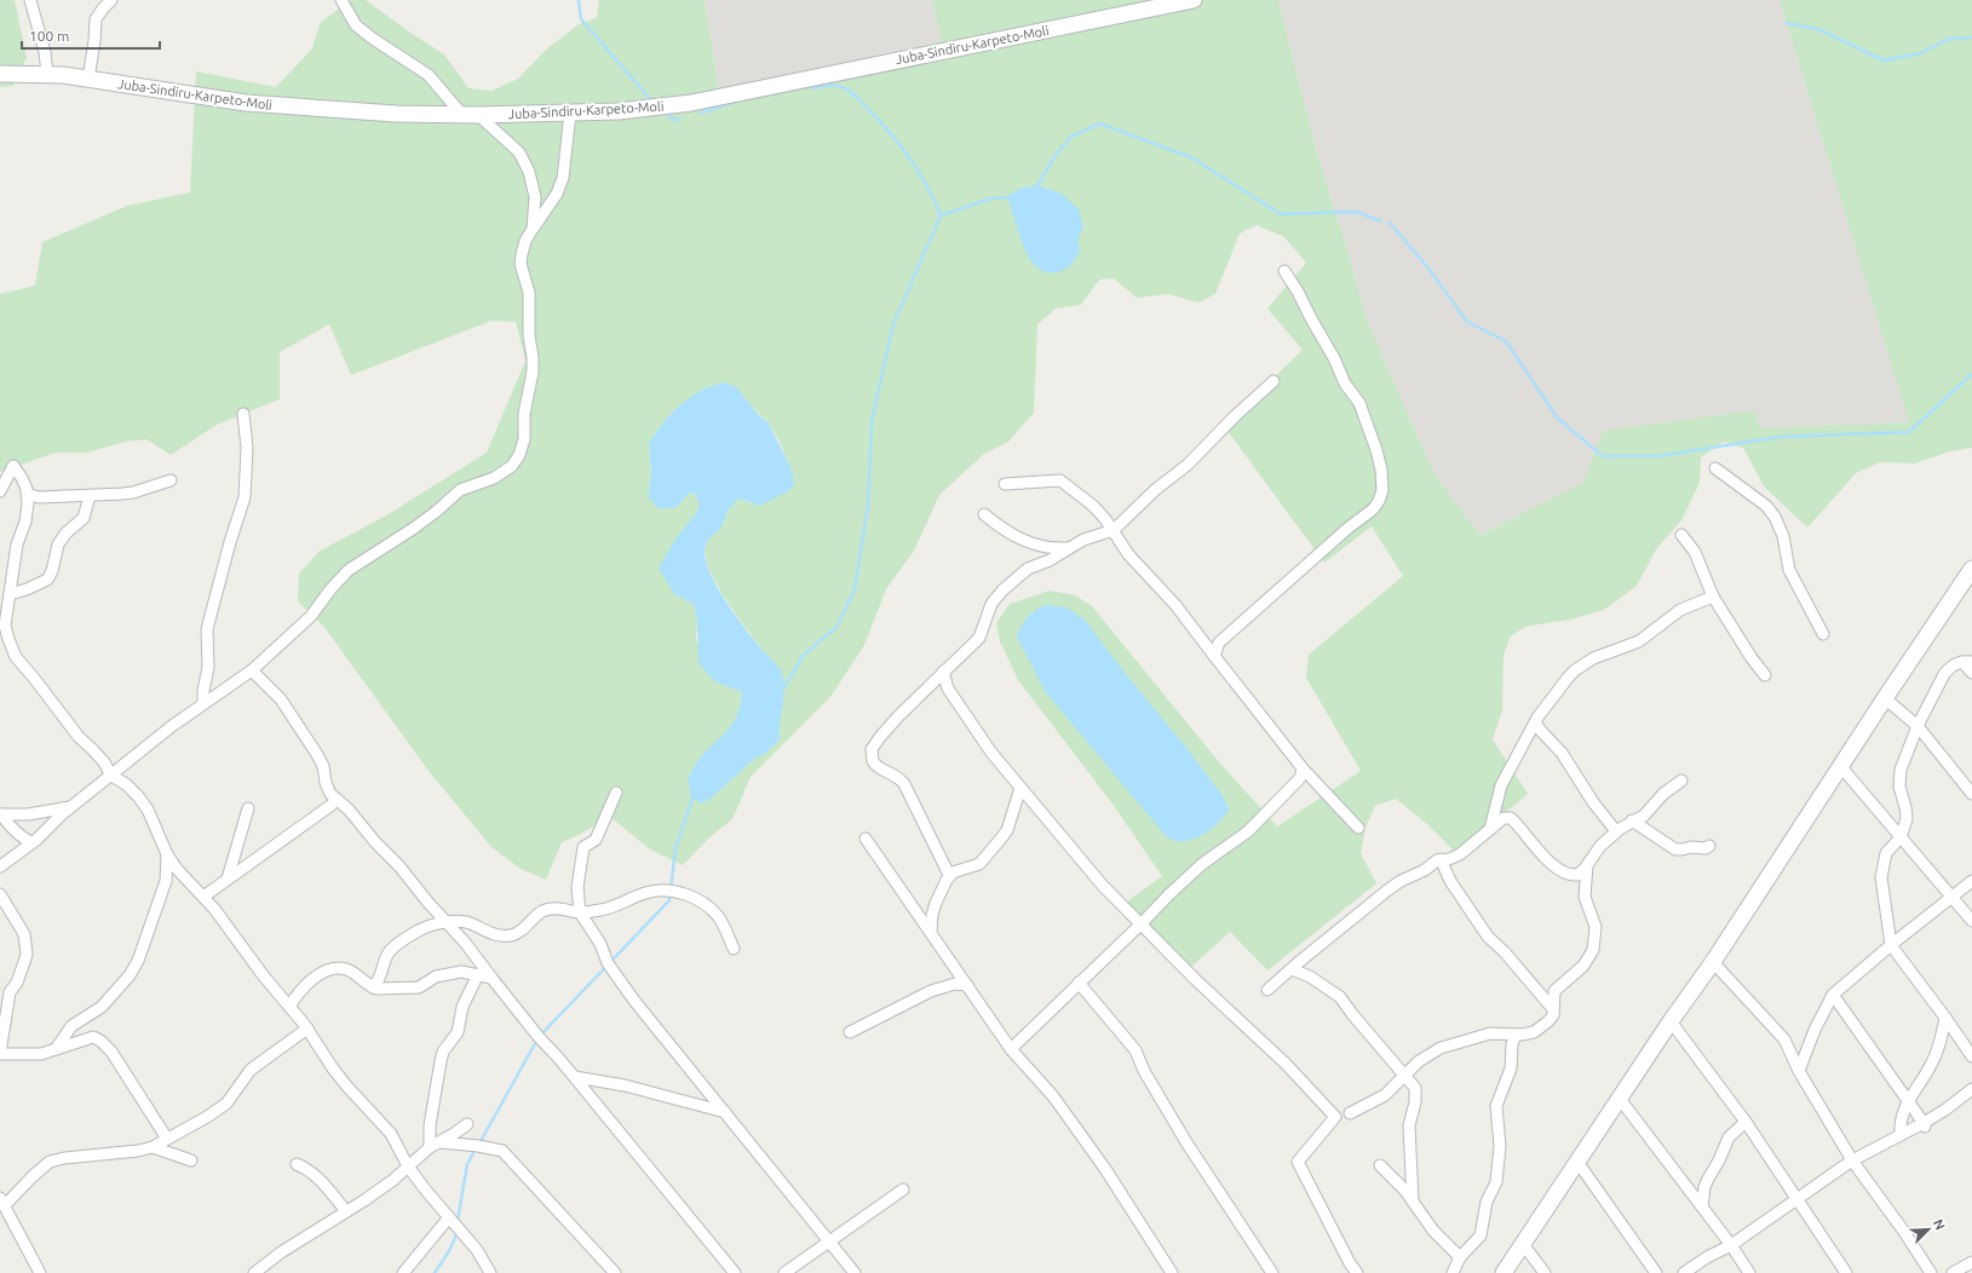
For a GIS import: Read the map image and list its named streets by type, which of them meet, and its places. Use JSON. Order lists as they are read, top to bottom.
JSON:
{
  "streets": {
    "main road": ["Juba-Sindiru-Karpeto-Moli"]
  },
  "scale_bar": "100 m",
  "north": "top right"
}
